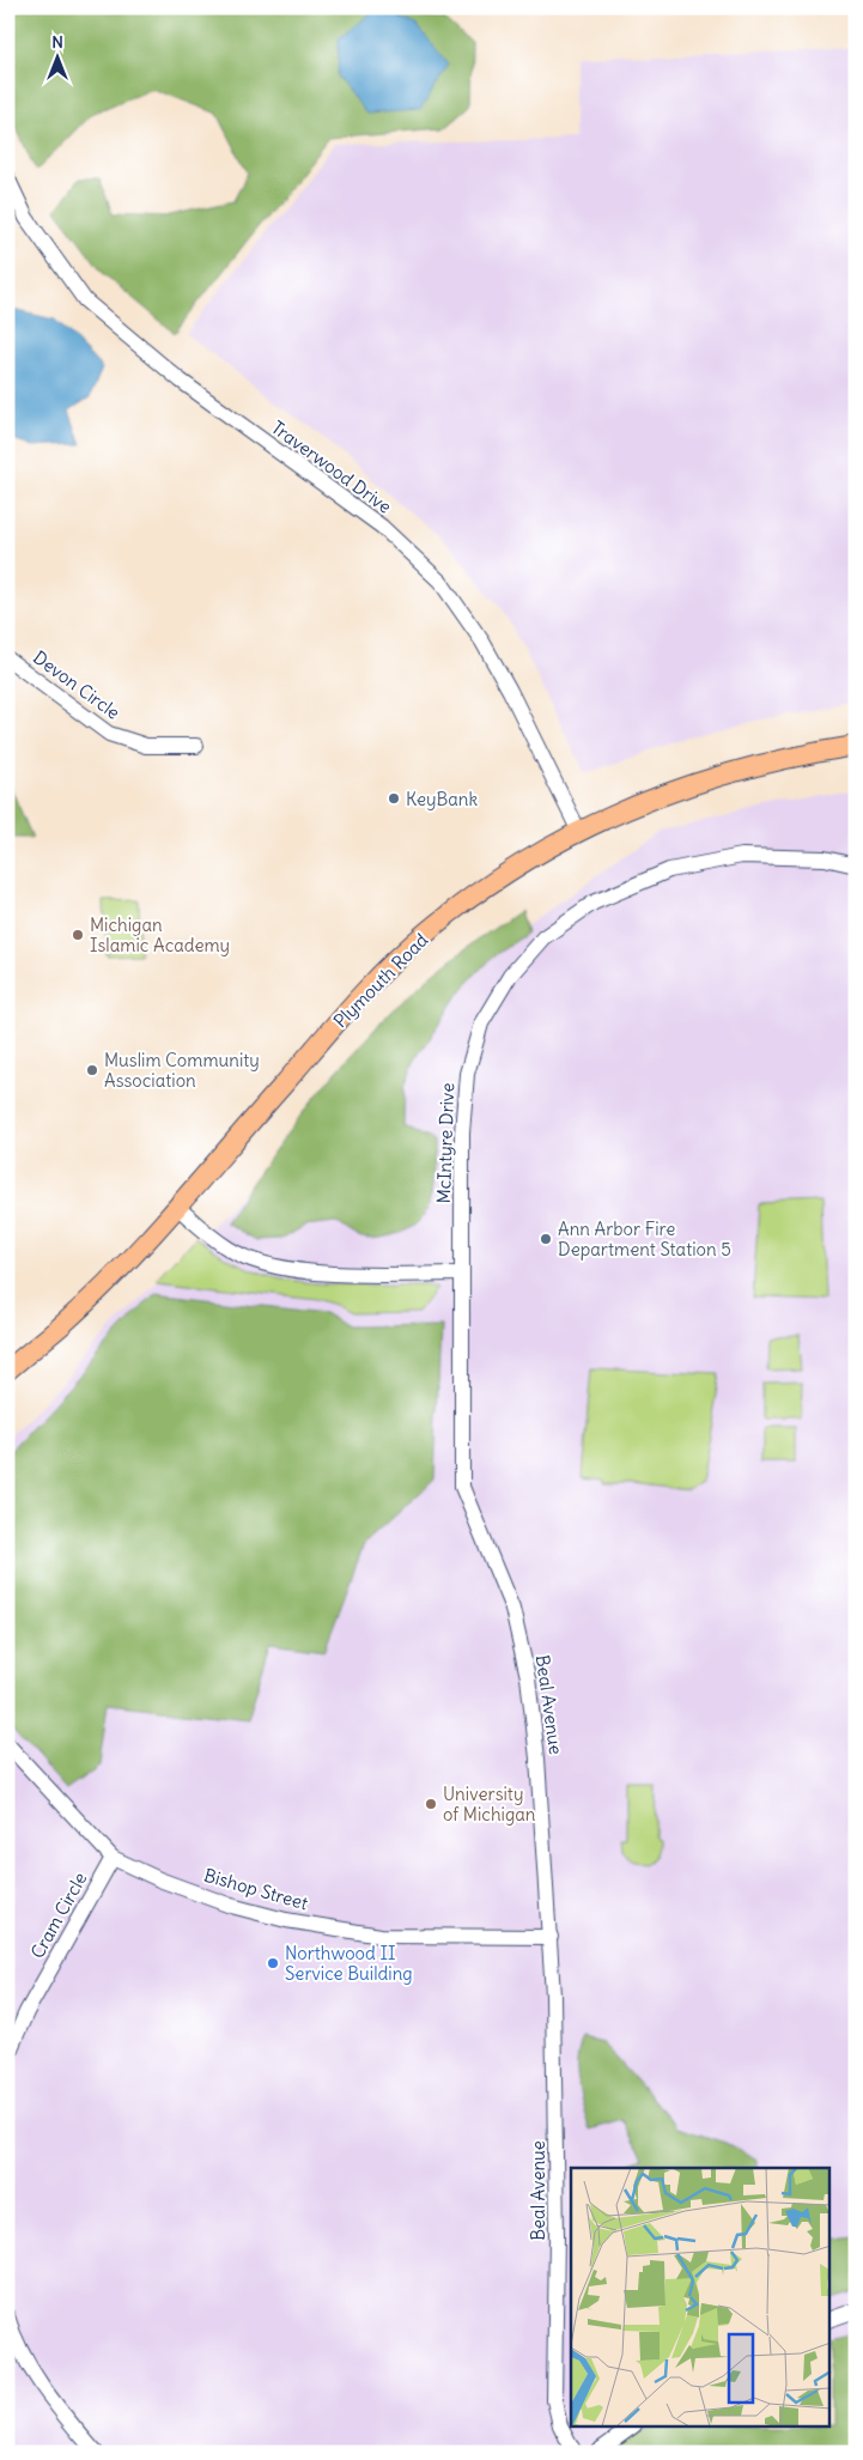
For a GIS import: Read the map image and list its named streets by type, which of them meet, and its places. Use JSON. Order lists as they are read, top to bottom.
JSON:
{
  "streets": {
    "main road": ["Plymouth Road"],
    "street": [
      "Traverwood Drive",
      "Devon Circle",
      "McIntyre Drive",
      "Beal Avenue",
      "Bishop Street",
      "Cram Circle"
    ]
  },
  "crossings": [
    ["Traverwood Drive", "Plymouth Road"],
    ["McIntyre Drive", "Beal Avenue"],
    ["Beal Avenue", "Bishop Street"],
    ["Bishop Street", "Cram Circle"]
  ],
  "places": [
    "KeyBank",
    "Michigan Islamic Academy",
    "Muslim Community Association",
    "Ann Arbor Fire Department Station 5",
    "University of Michigan",
    "Northwood II Service Building"
  ],
  "north": "top"
}
